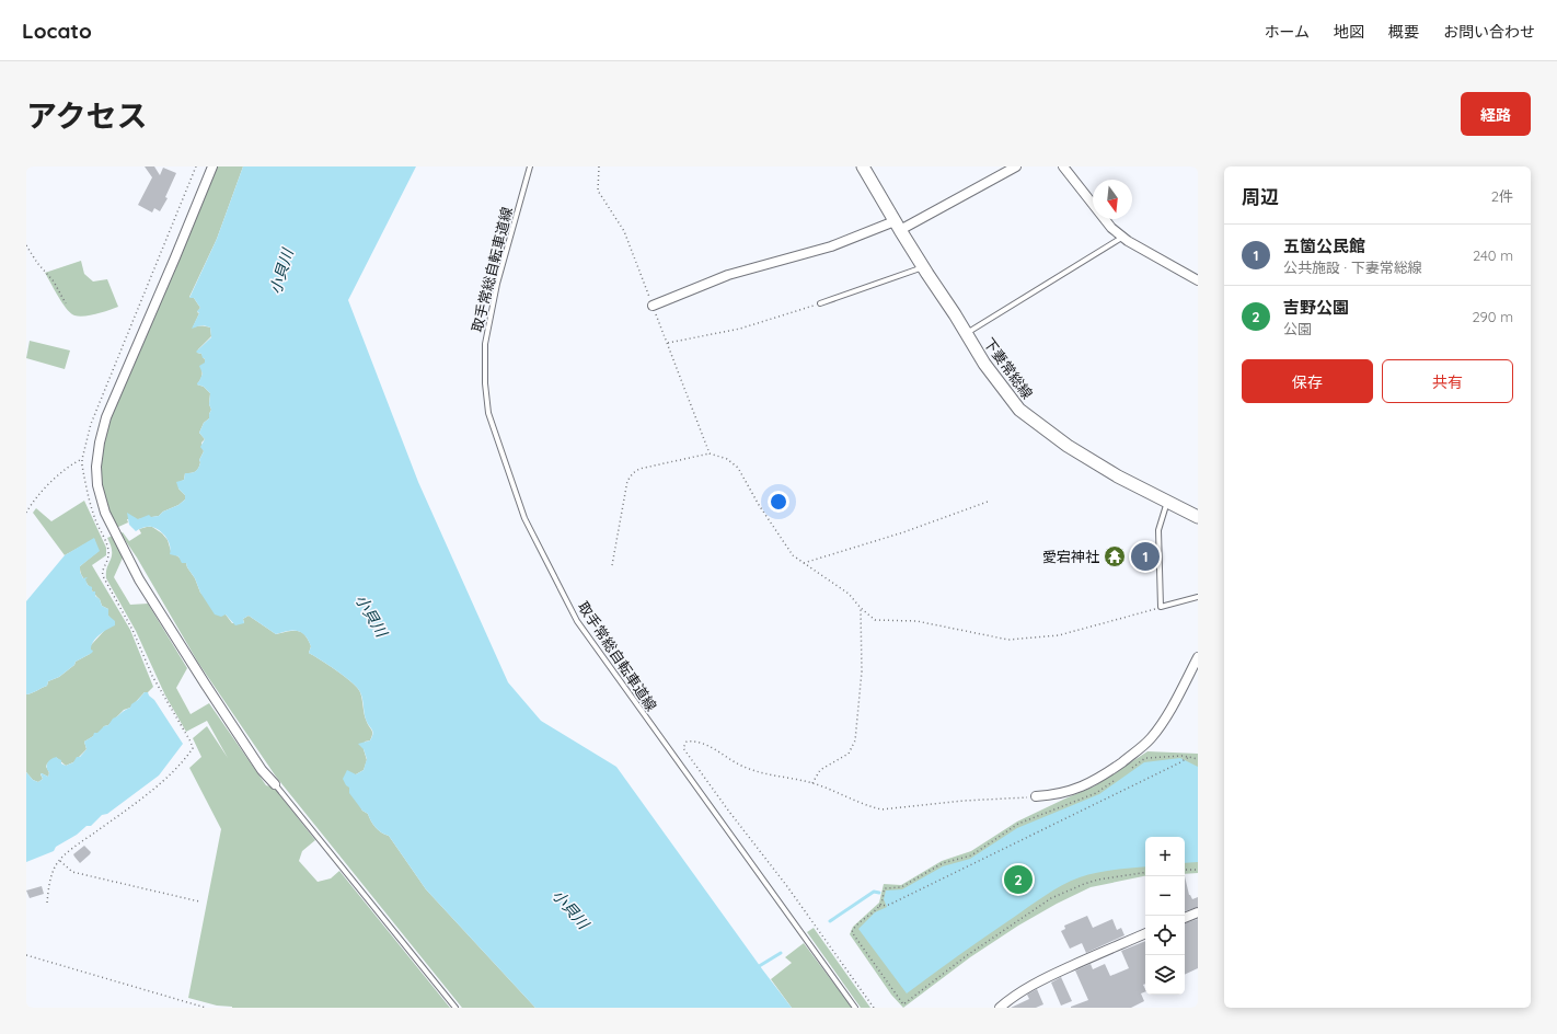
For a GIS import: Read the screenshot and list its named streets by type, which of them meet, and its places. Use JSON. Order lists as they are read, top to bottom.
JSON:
{
  "streets": {
    "main road": ["下妻常総線"],
    "lane": ["取手常総自転車道線"]
  },
  "water": ["小貝川"],
  "places": {
    "temple": ["愛宕神社"]
  },
  "north": "bottom",
  "page": {
    "header": "Locato",
    "nav": [
      "ホーム",
      "地図",
      "概要",
      "お問い合わせ"
    ],
    "title": "アクセス",
    "buttons": [
      "経路",
      ["保存", "共有"]
    ],
    "heading": ["周辺", "2件"],
    "list": [
      {
        "mark": "1",
        "name": "五箇公民館",
        "note": "公共施設 · 下妻常総線",
        "value": "240 m"
      },
      {
        "mark": "2",
        "name": "吉野公園",
        "note": "公園",
        "value": "290 m"
      }
    ],
    "pins": ["1", "2"],
    "map_buttons": ["+", "−"]
  }
}
